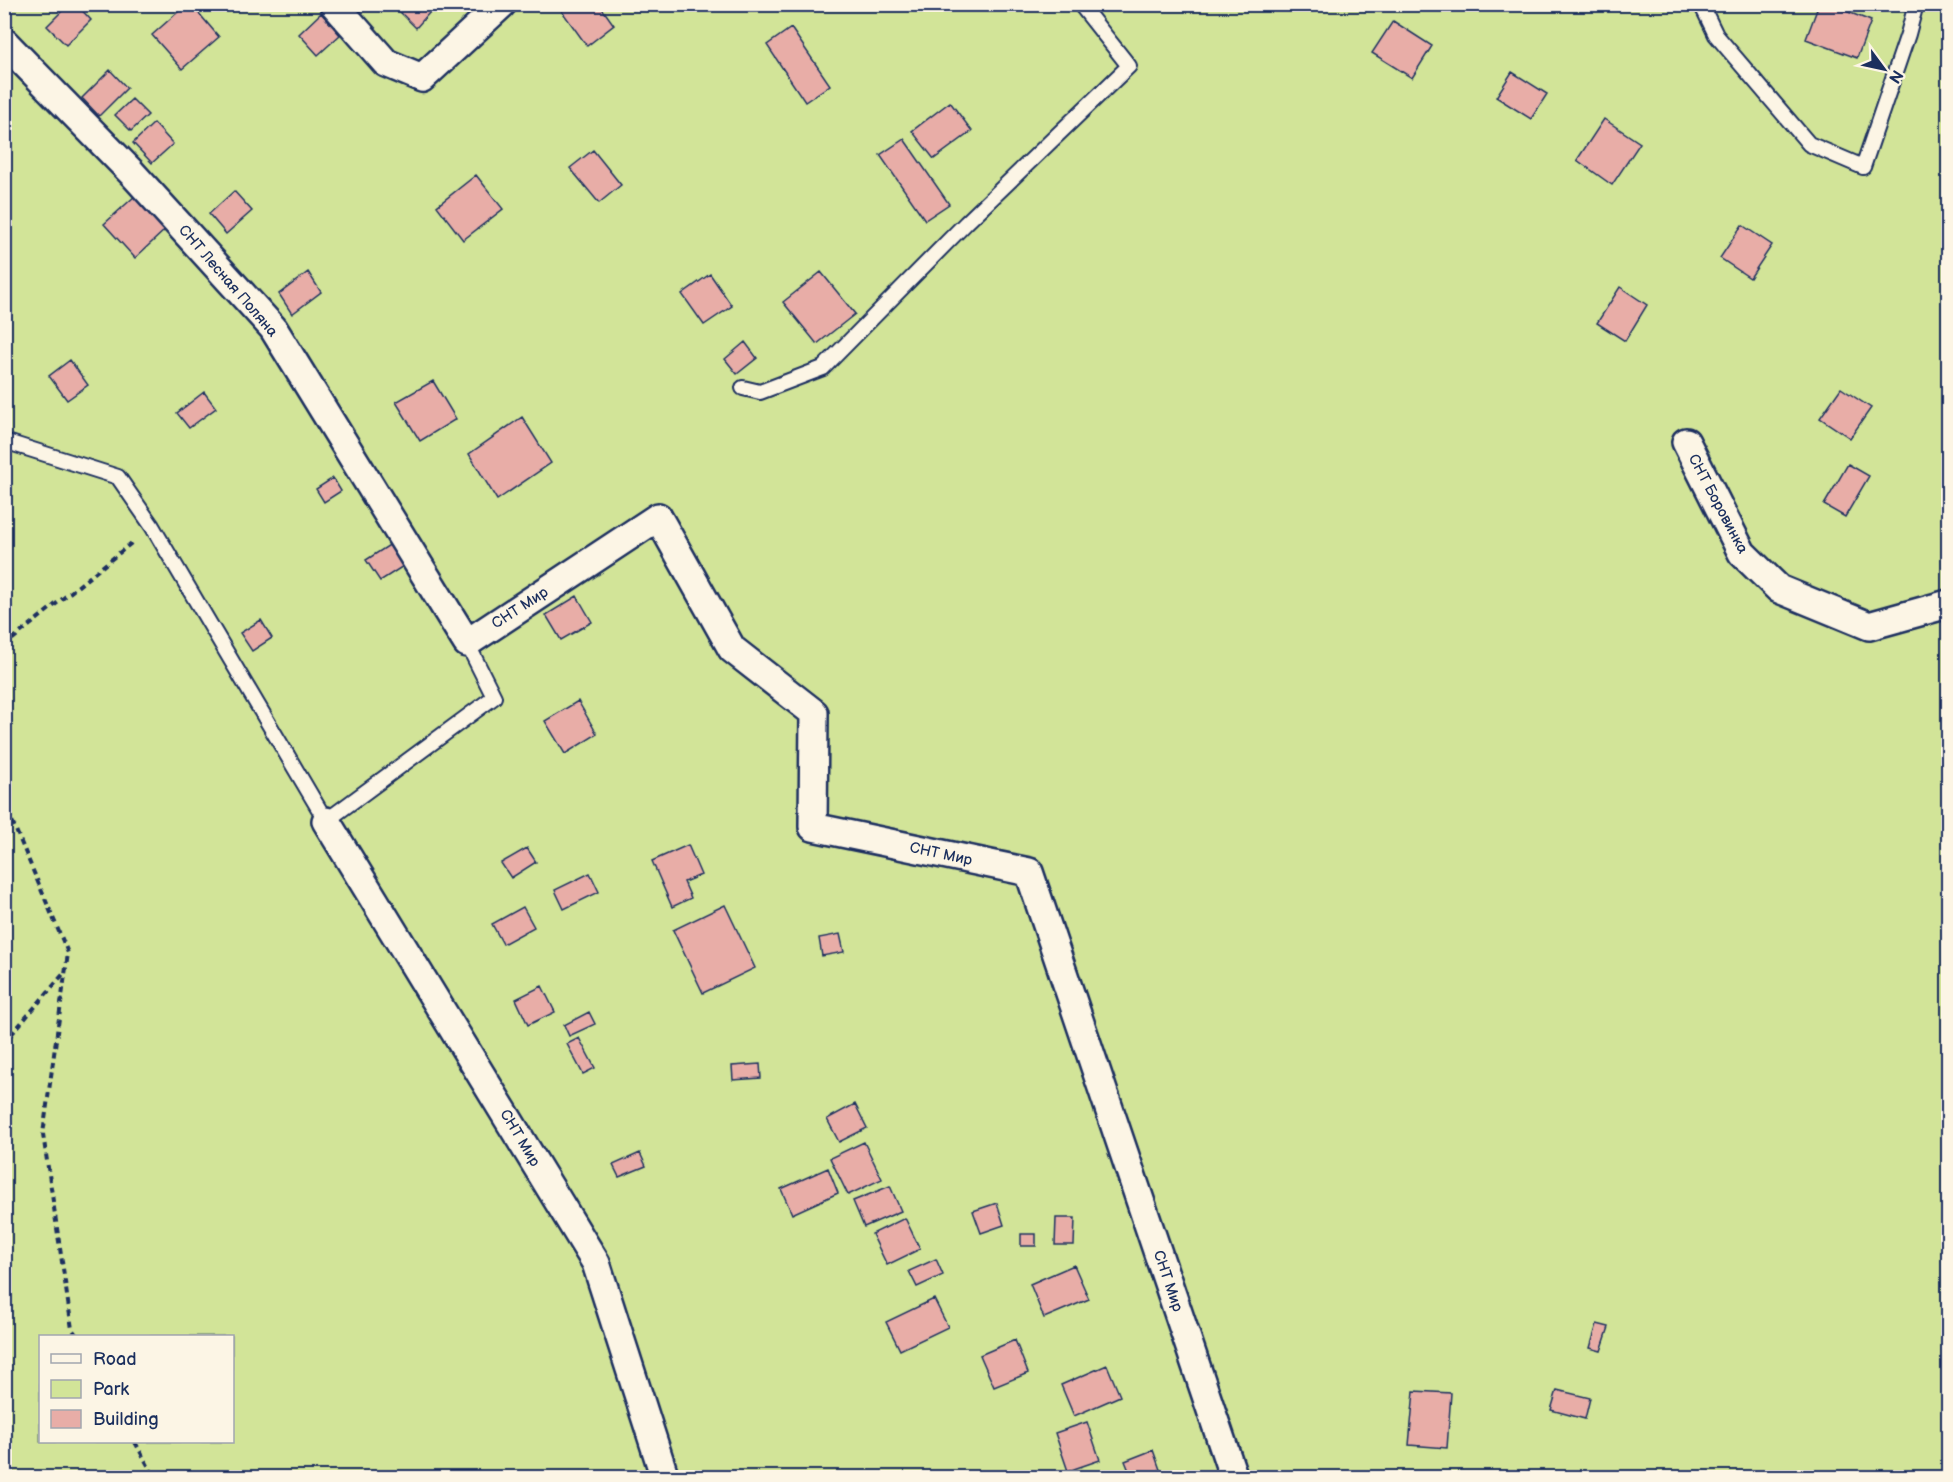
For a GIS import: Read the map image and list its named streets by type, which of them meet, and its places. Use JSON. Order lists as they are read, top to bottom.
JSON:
{
  "streets": {
    "street": ["СНТ Лесная Поляна", "СНТ Боровинка", "СНТ Мир"]
  },
  "crossings": [
    ["СНТ Лесная Поляна", "СНТ Мир"]
  ],
  "legend": ["Road", "Park", "Building"],
  "north": "bottom right"
}
